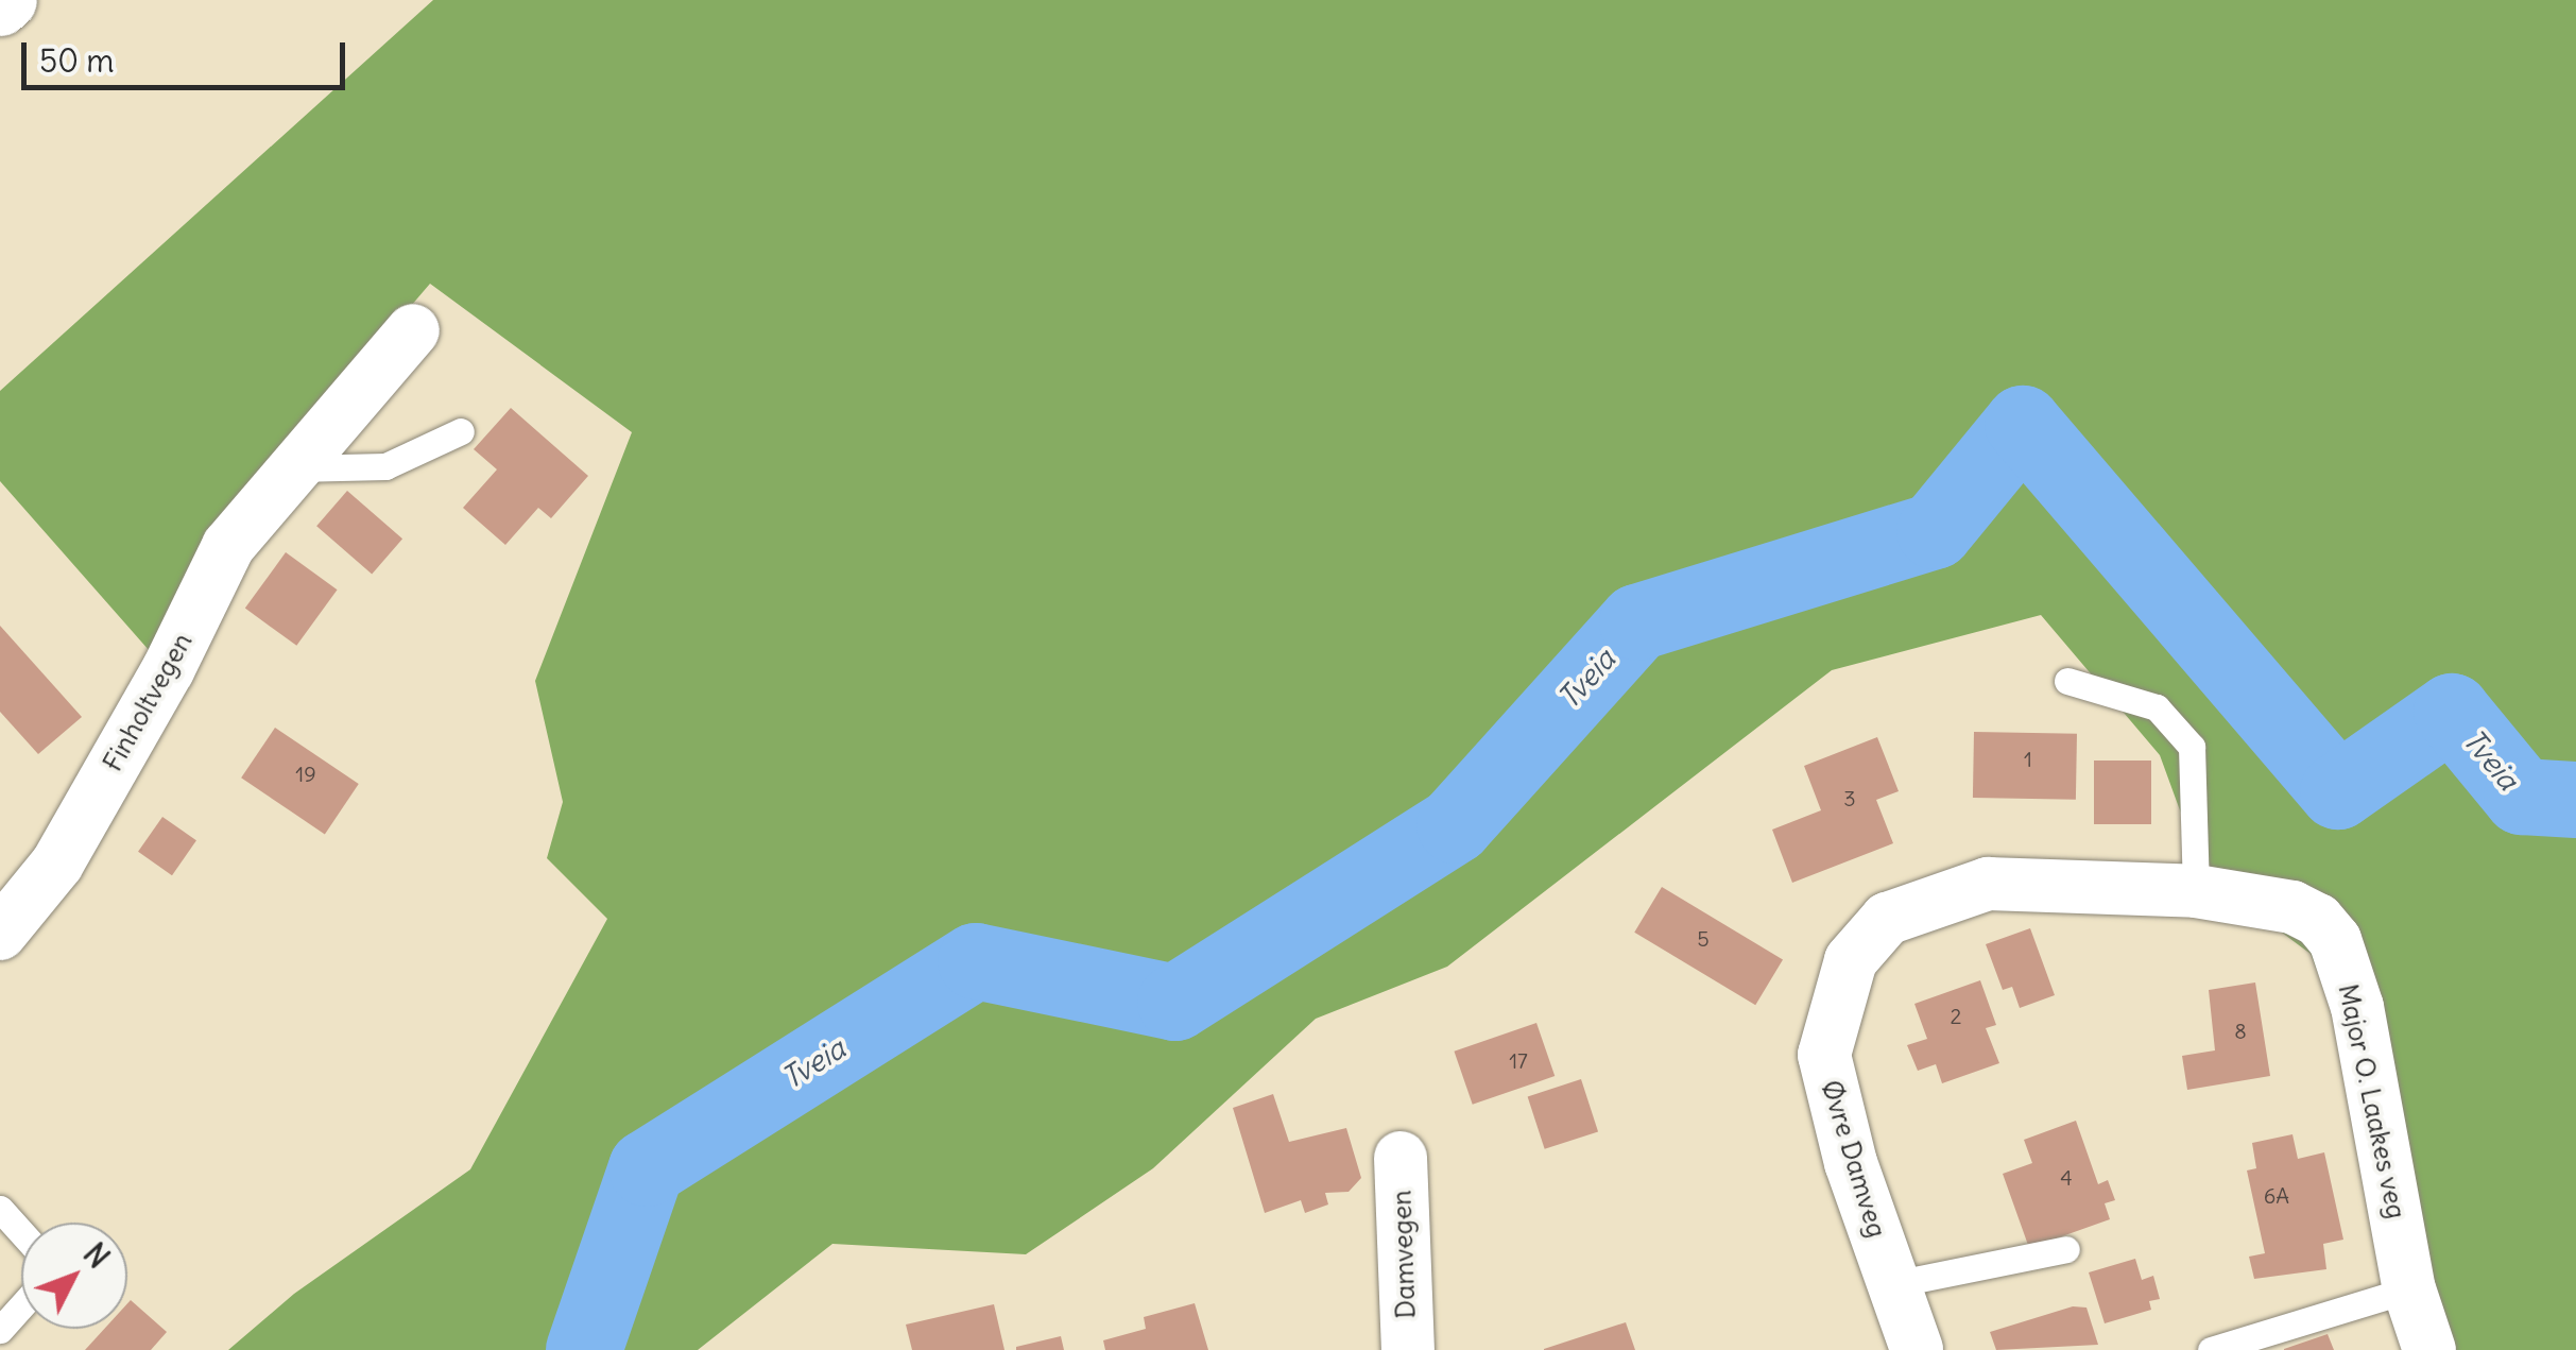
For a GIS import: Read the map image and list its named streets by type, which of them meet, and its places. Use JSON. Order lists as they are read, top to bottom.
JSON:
{
  "streets": {
    "street": [
      "Finholtvegen",
      "Major O. Laakes veg",
      "Øvre Damveg",
      "Damvegen"
    ]
  },
  "crossings": [
    ["Major O. Laakes veg", "Øvre Damveg"]
  ],
  "water": ["Tveia"],
  "house_numbers": [
    "1",
    "19",
    "3",
    "5",
    "2",
    "8",
    "17",
    "4",
    "6A"
  ],
  "scale_bar": "50 m",
  "north": "top right"
}
